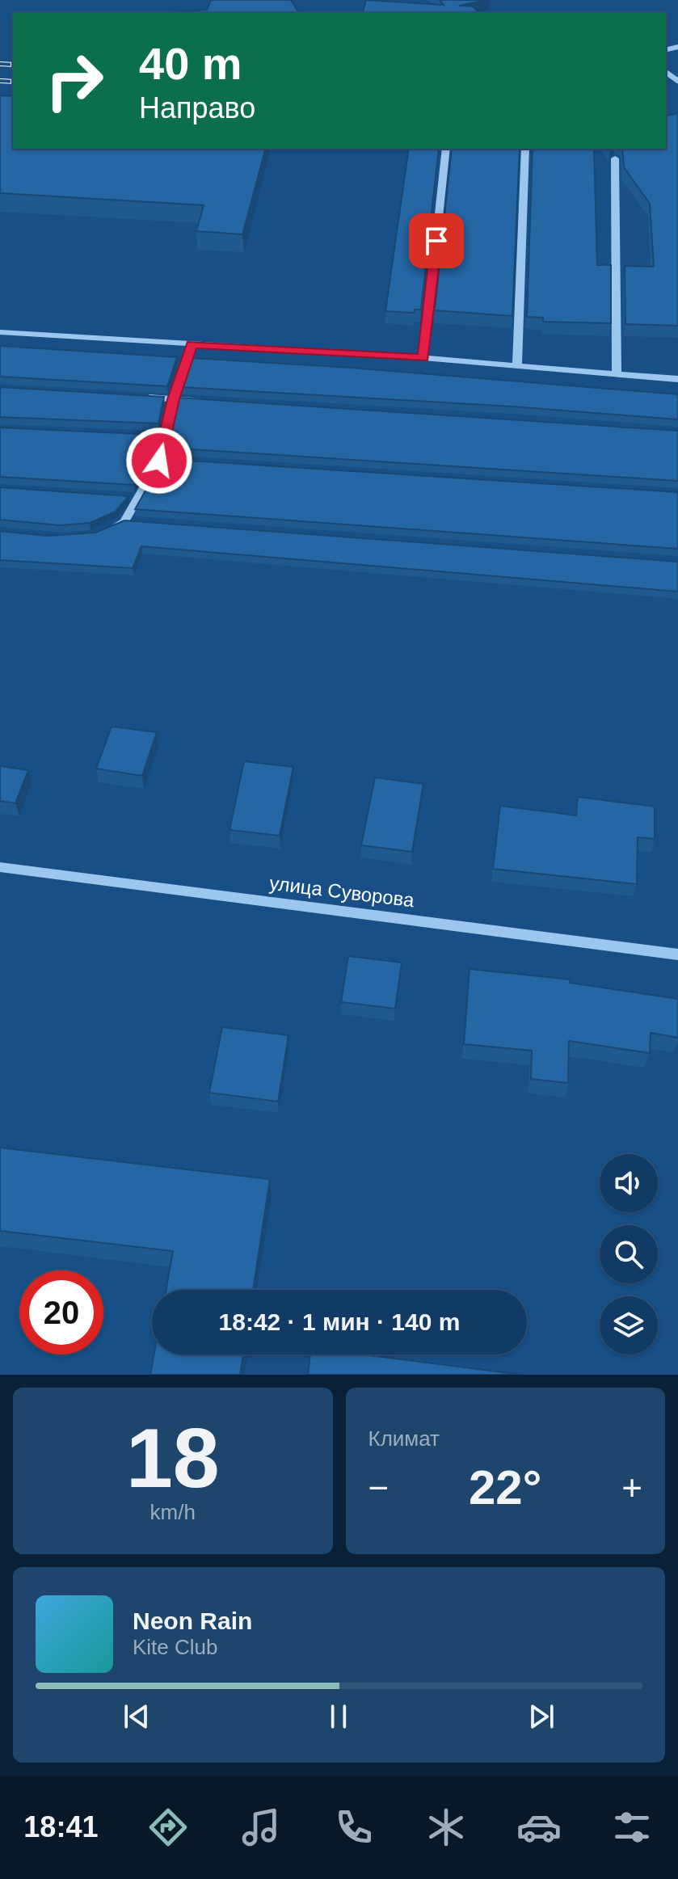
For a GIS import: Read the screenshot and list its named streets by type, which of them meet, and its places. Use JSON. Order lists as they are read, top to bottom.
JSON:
{
  "streets": {
    "street": ["улица Суворова"]
  },
  "page": {
    "turn": ["40 m", "Направо"],
    "limit": "20",
    "trip": "18:42 · 1 мин · 140 m",
    "tile": [
      ["18", "km/h"],
      "Климат"
    ],
    "heat": ["−", "22°", "+"],
    "song": ["Neon Rain", "Kite Club"],
    "tabs": "18:41"
  }
}
